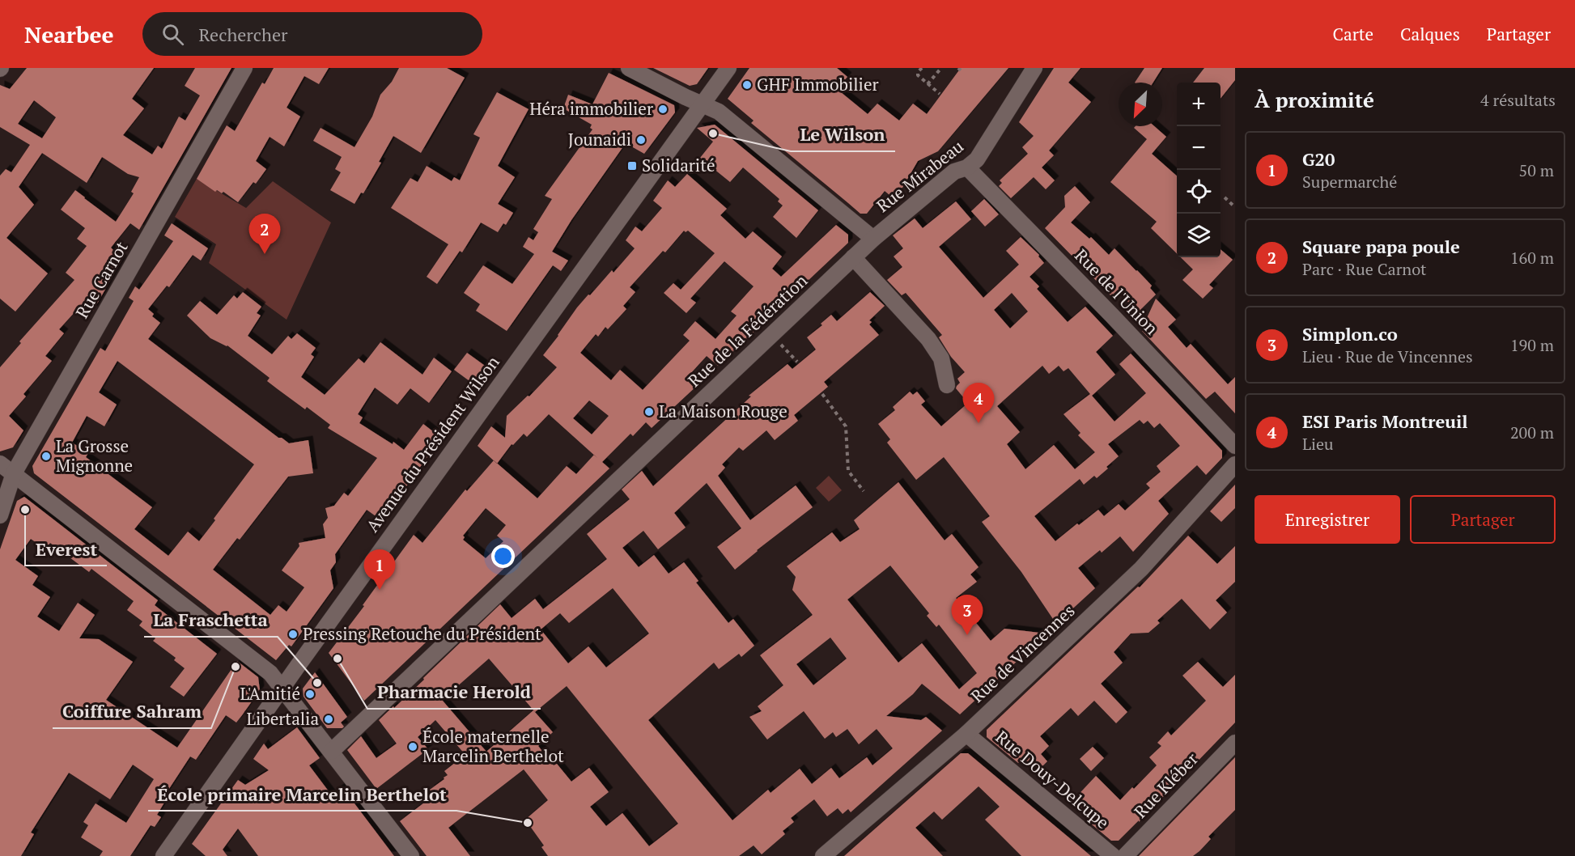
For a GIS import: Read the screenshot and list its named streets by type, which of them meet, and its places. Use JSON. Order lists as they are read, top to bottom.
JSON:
{
  "streets": {
    "street": [
      "Rue Mirabeau",
      "Rue Carnot",
      "Rue de l'Union",
      "Rue de la Fédération",
      "Avenue du Président Wilson",
      "Rue de Vincennes",
      "Rue Douy-Delcupe",
      "Rue Kléber"
    ]
  },
  "crossings": [
    ["Rue Mirabeau", "Rue de l'Union"],
    ["Rue Mirabeau", "Rue de la Fédération"],
    ["Rue de Vincennes", "Rue Douy-Delcupe"]
  ],
  "places": {
    "other": [
      "GHF Immobilier",
      "Héra immobilier",
      "Le Wilson",
      "Jounaidi",
      "La Maison Rouge",
      "La Grosse Mignonne",
      "Everest",
      "Pressing Retouche du Président",
      "Pharmacie Herold",
      "Coiffure Sahram",
      "La Fraschetta",
      "L'Amitié",
      "Libertalia",
      "École maternelle Marcelin Berthelot",
      "École primaire Marcelin Berthelot"
    ],
    "transit": ["Solidarité"]
  },
  "north": "bottom left",
  "page": {
    "header": "Nearbee",
    "search": "Rechercher",
    "nav": ["Carte", "Calques", "Partager"],
    "heading": ["À proximité", "4 résultats"],
    "map_buttons": ["+", "−"],
    "list": [
      {
        "mark": "1",
        "name": "G20",
        "note": "Supermarché",
        "value": "50 m"
      },
      {
        "mark": "2",
        "name": "Square papa poule",
        "note": "Parc · Rue Carnot",
        "value": "160 m"
      },
      {
        "mark": "3",
        "name": "Simplon.co",
        "note": "Lieu · Rue de Vincennes",
        "value": "190 m"
      },
      {
        "mark": "4",
        "name": "ESI Paris Montreuil",
        "note": "Lieu",
        "value": "200 m"
      }
    ],
    "pins": [
      "2",
      "4",
      "1",
      "3"
    ],
    "buttons": ["Enregistrer", "Partager"]
  }
}
